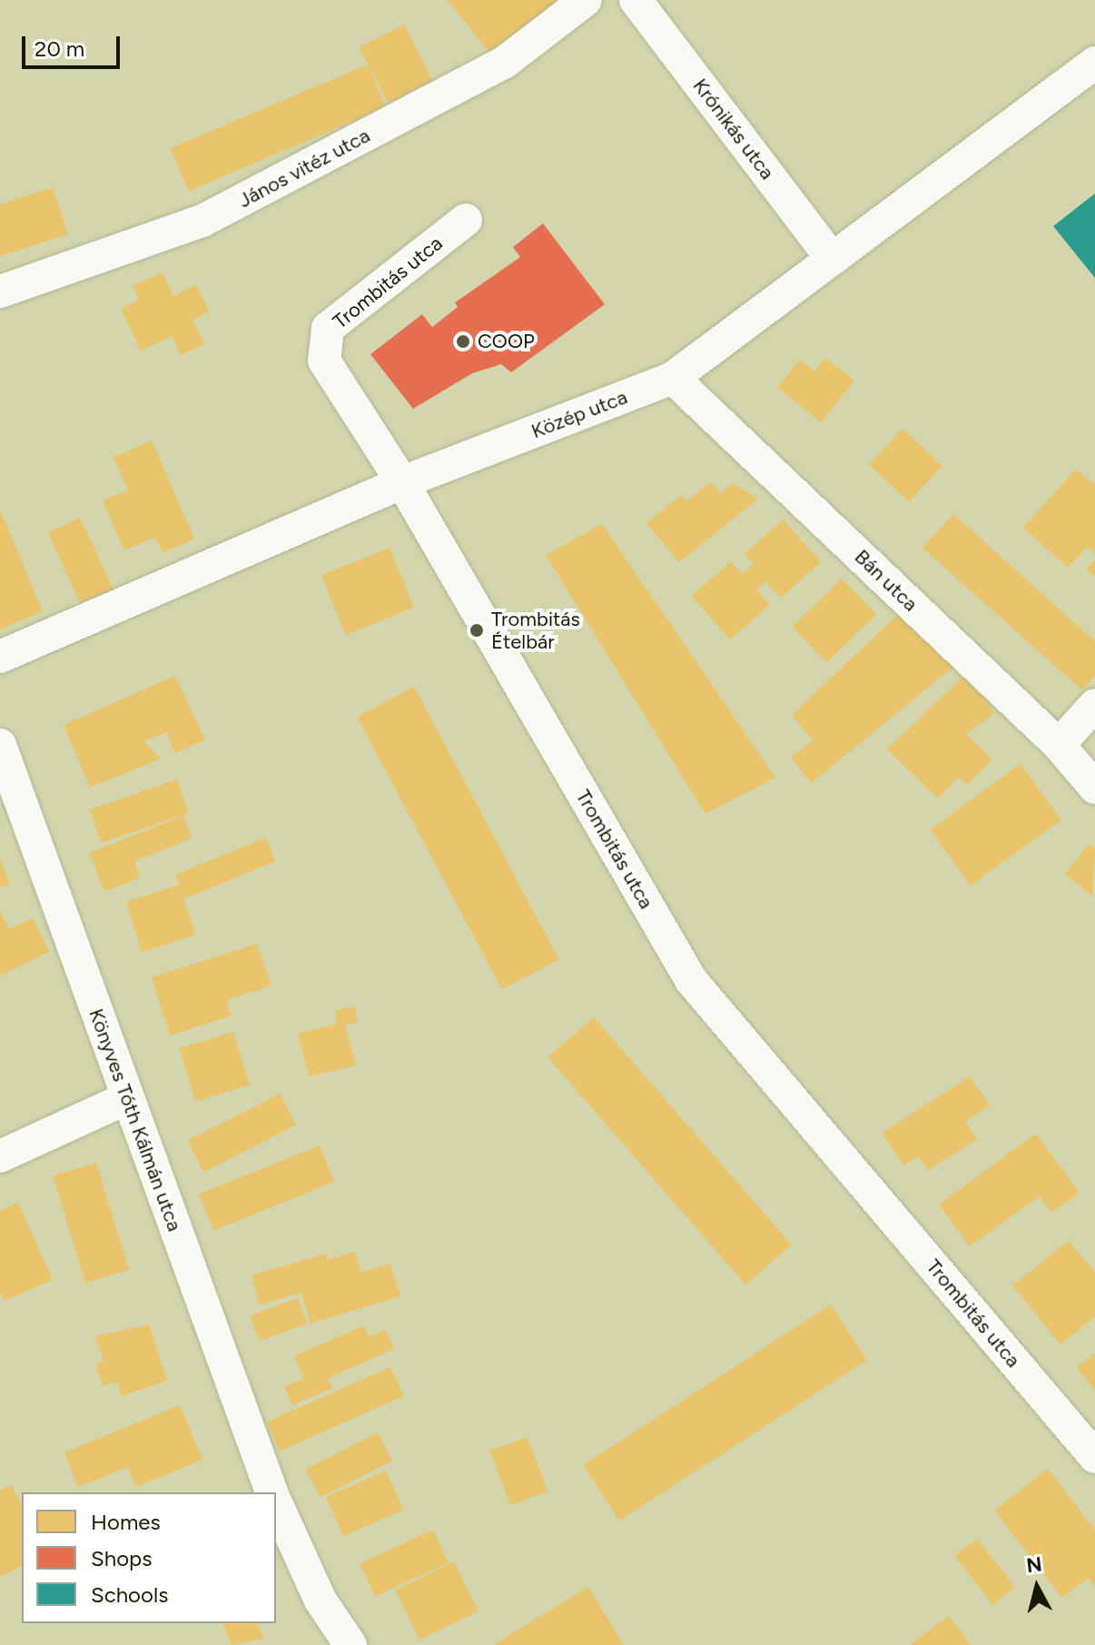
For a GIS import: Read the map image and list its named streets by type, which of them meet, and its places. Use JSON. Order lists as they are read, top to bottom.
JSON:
{
  "streets": {
    "street": [
      "Krónikás utca",
      "János vitéz utca",
      "Trombitás utca",
      "Közép utca",
      "Bán utca",
      "Könyves Tóth Kálmán utca"
    ]
  },
  "crossings": [
    ["Krónikás utca", "Közép utca"],
    ["Trombitás utca", "Közép utca"],
    ["Közép utca", "Bán utca"]
  ],
  "places": ["COOP", "Trombitás Ételbár"],
  "legend": ["Homes", "Shops", "Schools"],
  "scale_bar": "20 m",
  "north": "top"
}
